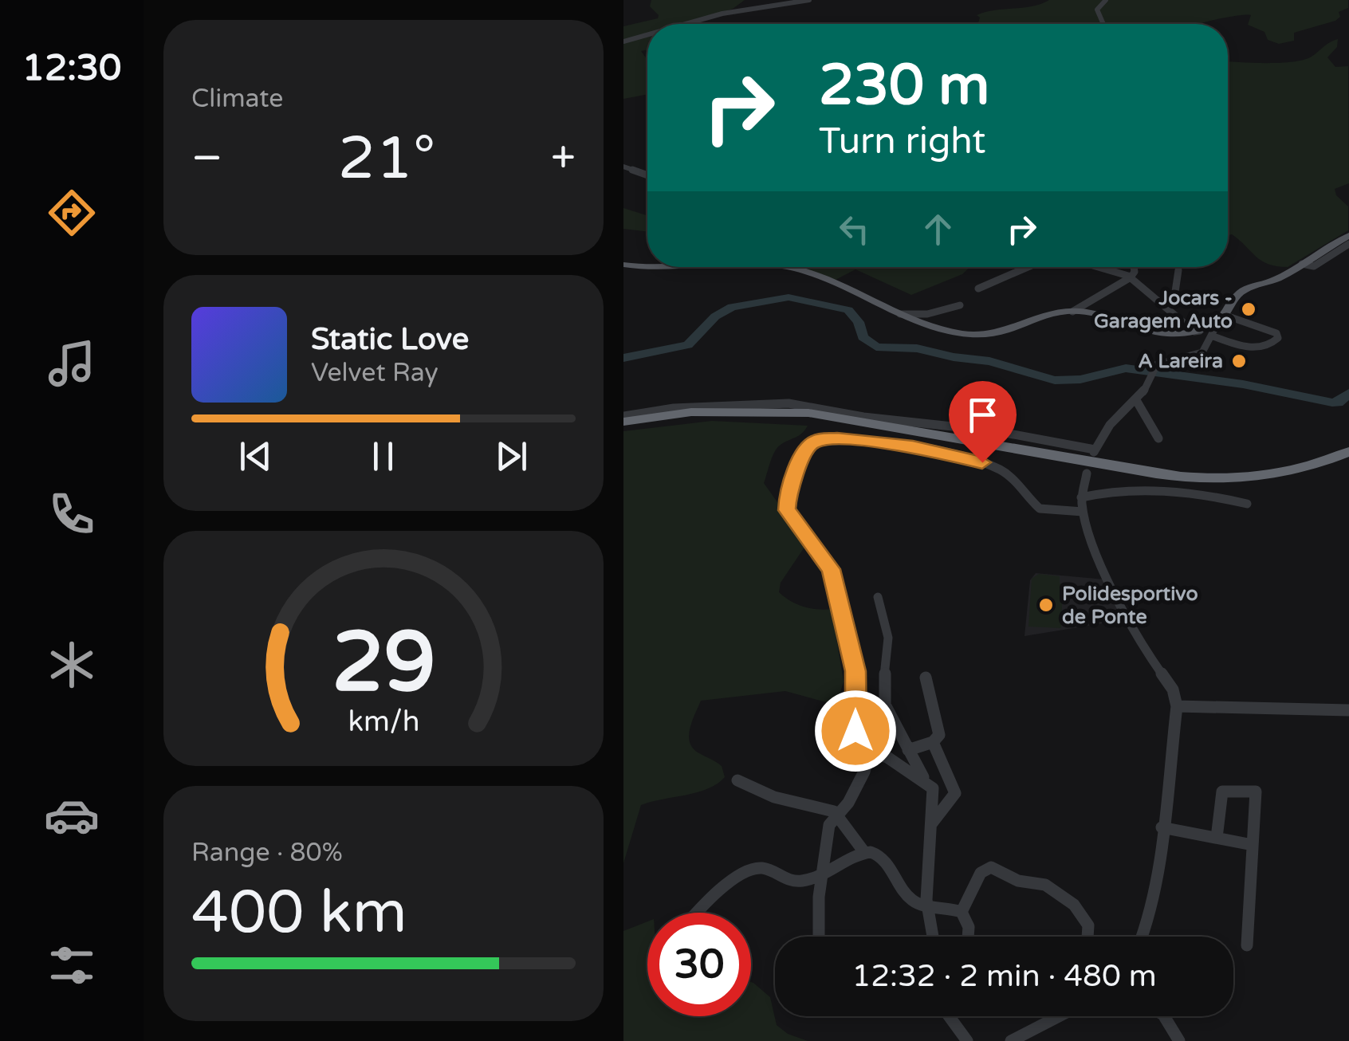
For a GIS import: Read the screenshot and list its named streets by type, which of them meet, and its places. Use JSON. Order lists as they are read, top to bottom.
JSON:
{
  "places": ["Jocars - Garagem Auto", "A Lareira", "Polidesportivo de Ponte"],
  "page": {
    "tabs": "12:30",
    "tile": [
      "Climate",
      ["Range · 80%", "400 km"]
    ],
    "turn": ["230 m", "Turn right"],
    "heat": ["−", "21°", "+"],
    "song": ["Static Love", "Velvet Ray"],
    "limit": "30",
    "trip": "12:32 · 2 min · 480 m",
    "gauge": ["29", "km/h"]
  }
}
